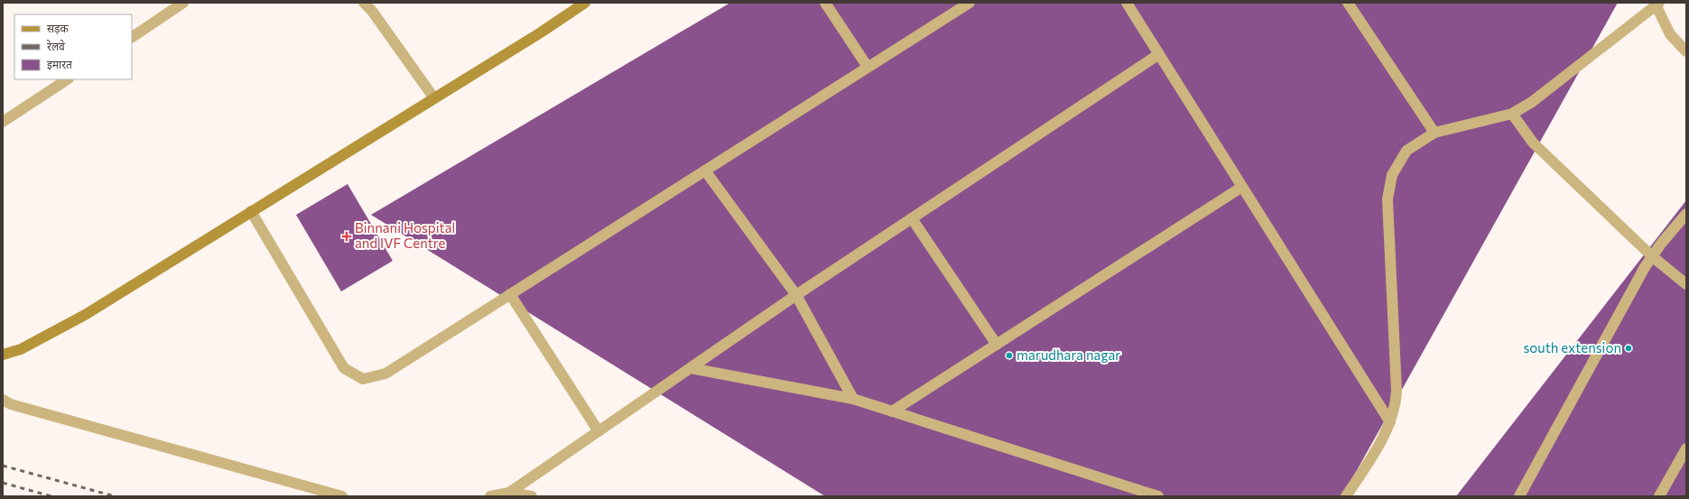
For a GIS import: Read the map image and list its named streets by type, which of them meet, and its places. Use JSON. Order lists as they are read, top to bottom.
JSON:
{
  "places": {
    "health": ["Binnani Hospital and IVF Centre"],
    "other": ["south extension", "marudhara nagar"]
  },
  "legend": ["सड़क", "रेलवे", "इमारत"]
}
